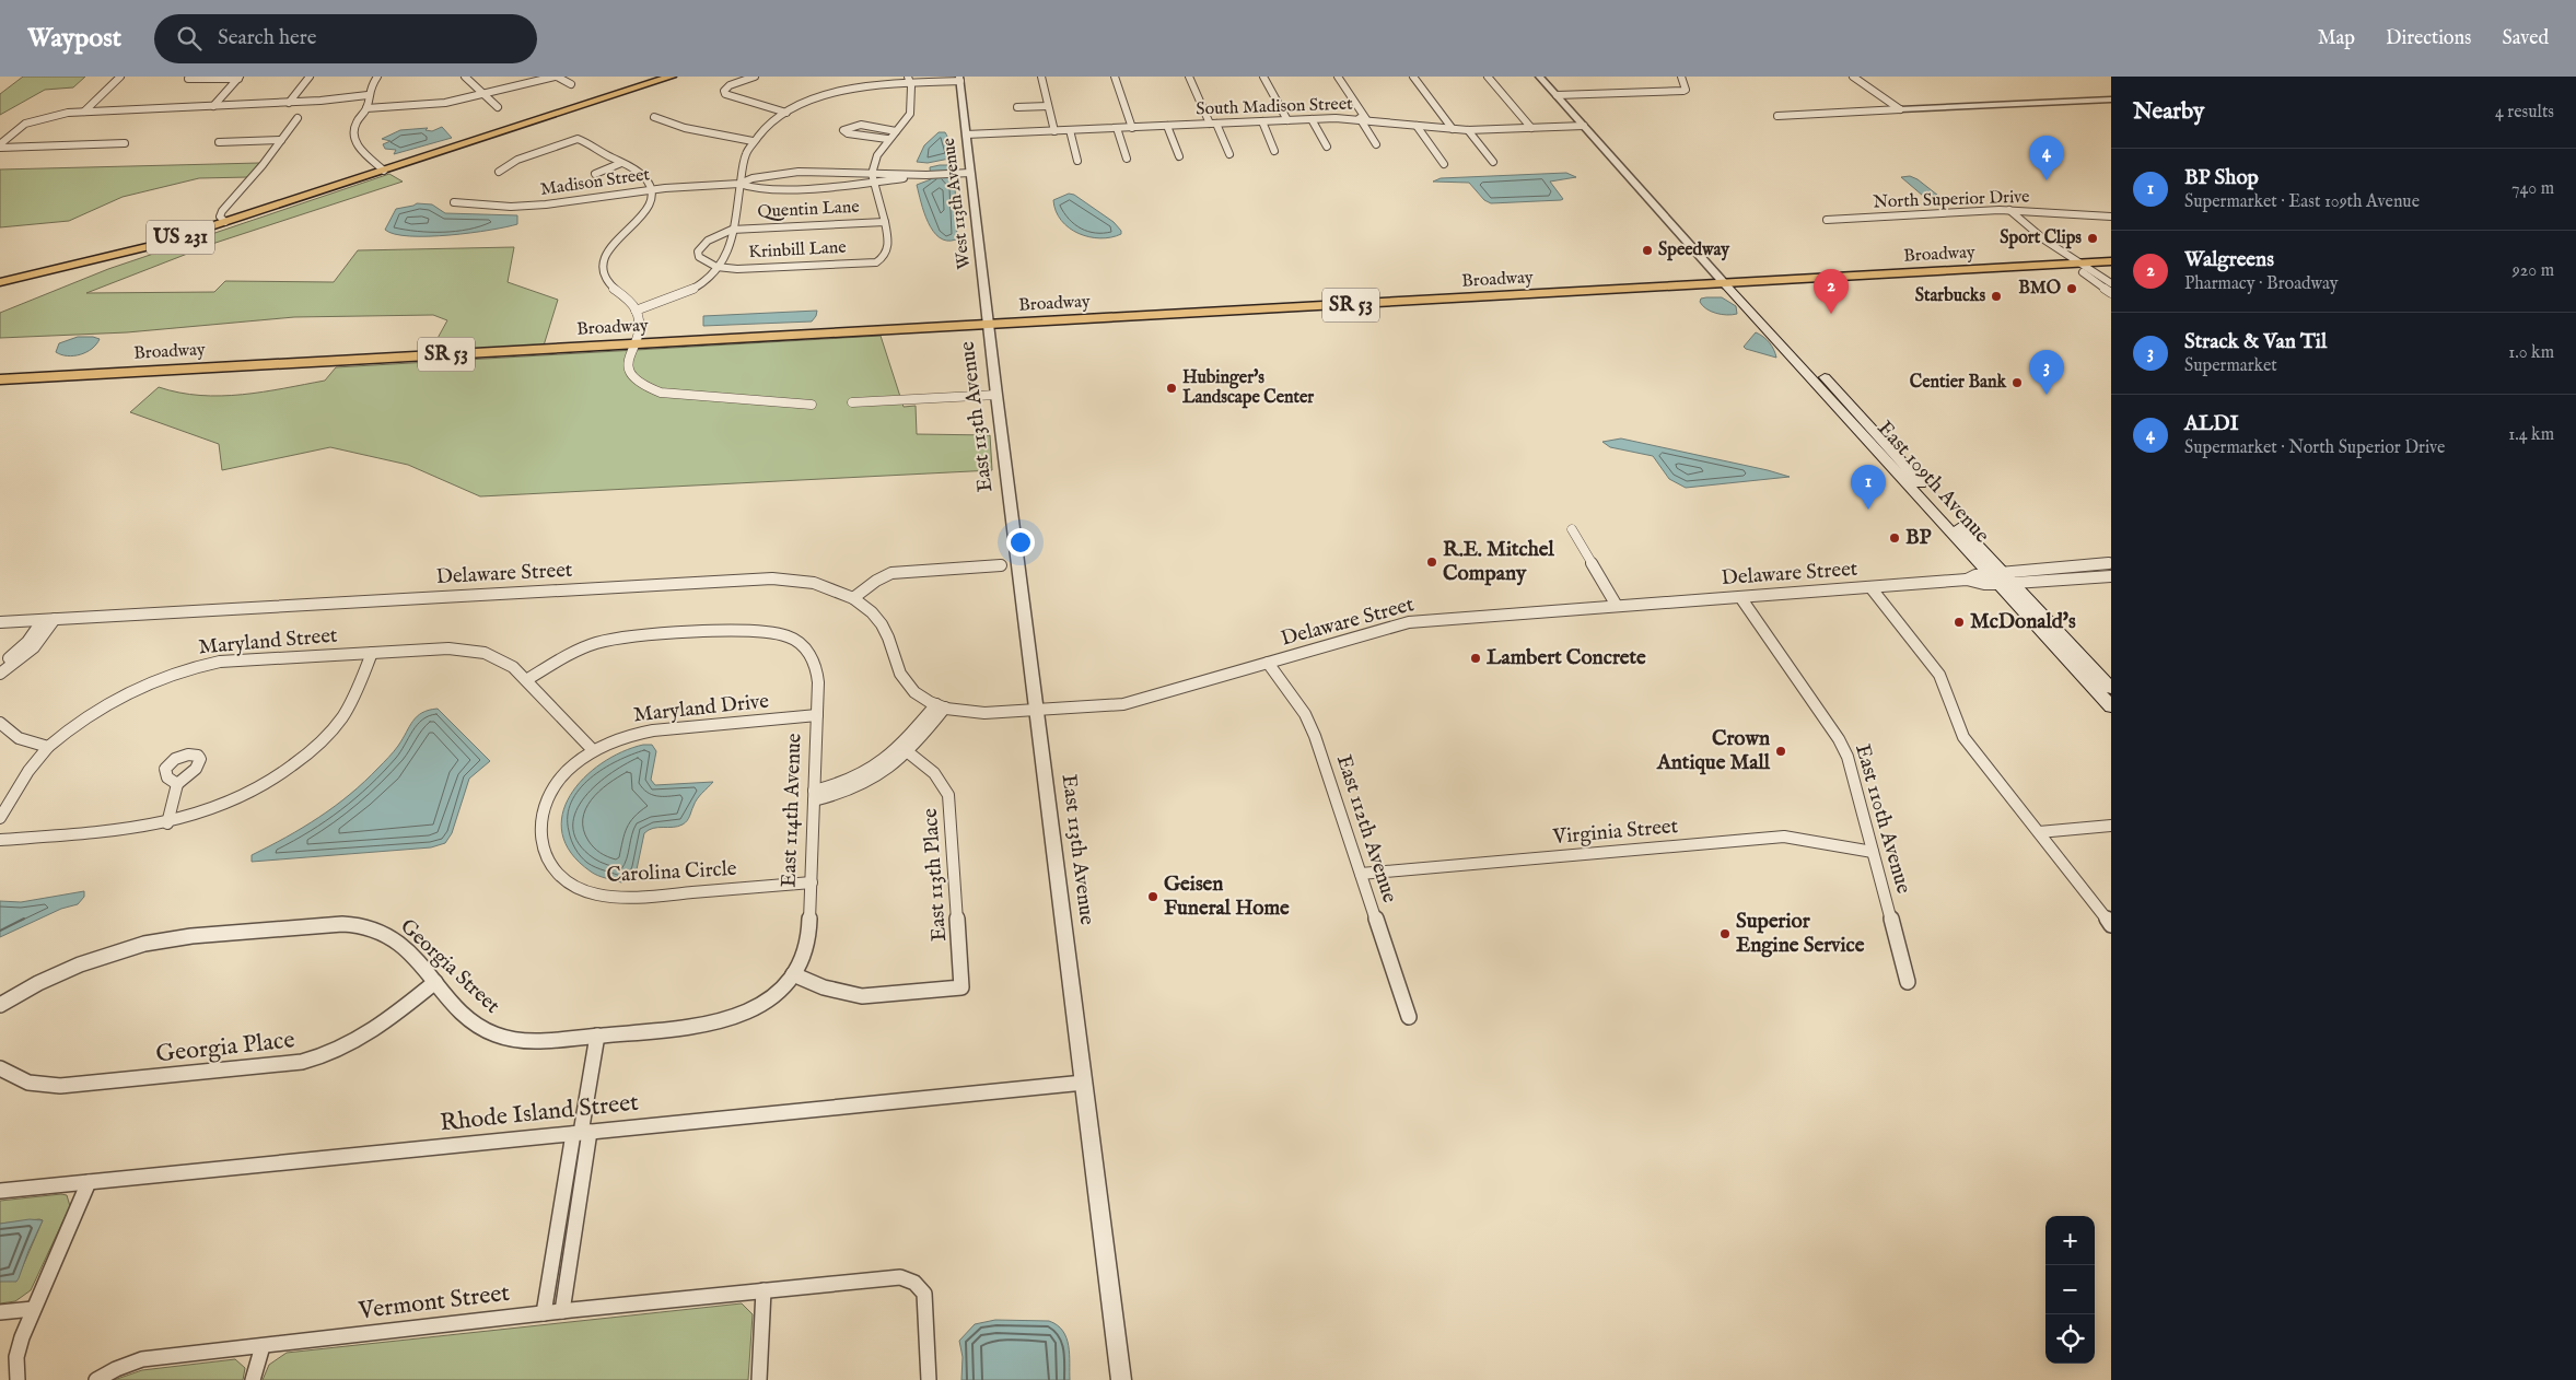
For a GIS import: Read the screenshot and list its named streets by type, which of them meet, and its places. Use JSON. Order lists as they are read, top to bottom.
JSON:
{
  "streets": {
    "main road": [
      "US 231",
      "Broadway",
      "SR 53",
      "East 109th Avenue"
    ],
    "street": [
      "South Madison Street",
      "Madison Street",
      "North Superior Drive",
      "West 113th Avenue",
      "Quentin Lane",
      "Krinbill Lane",
      "East 113th Avenue",
      "Delaware Street",
      "Maryland Street",
      "Maryland Drive",
      "East 114th Avenue",
      "East 110th Avenue",
      "East 112th Avenue",
      "Virginia Street",
      "Carolina Circle",
      "East 113th Place",
      "Georgia Street",
      "Georgia Place",
      "Rhode Island Street",
      "Vermont Street"
    ]
  },
  "crossings": [
    ["South Madison Street", "West 113th Avenue"],
    ["Madison Street", "West 113th Avenue"],
    ["West 113th Avenue", "Broadway"],
    ["West 113th Avenue", "East 113th Avenue"],
    ["Quentin Lane", "Krinbill Lane"],
    ["Broadway", "East 113th Avenue"],
    ["Broadway", "East 109th Avenue"],
    ["East 113th Avenue", "Delaware Street"],
    ["East 113th Avenue", "Rhode Island Street"],
    ["East 109th Avenue", "Delaware Street"],
    ["Delaware Street", "East 110th Avenue"],
    ["Delaware Street", "East 112th Avenue"],
    ["Maryland Street", "Maryland Drive"],
    ["Maryland Street", "East 114th Avenue"],
    ["Maryland Street", "Carolina Circle"],
    ["Maryland Drive", "East 114th Avenue"],
    ["Maryland Drive", "Carolina Circle"],
    ["East 114th Avenue", "Carolina Circle"],
    ["East 114th Avenue", "East 113th Place"],
    ["East 114th Avenue", "Georgia Street"],
    ["East 110th Avenue", "Virginia Street"],
    ["East 112th Avenue", "Virginia Street"],
    ["East 113th Place", "Georgia Street"],
    ["Georgia Street", "Georgia Place"]
  ],
  "places": [
    "Sport Clips",
    "Speedway",
    "BMO",
    "Starbucks",
    "Centier Bank",
    "Hubinger's Landscape Center",
    "BP",
    "R.E. Mitchel Company",
    "McDonald's",
    "Lambert Concrete",
    "Crown Antique Mall",
    "Geisen Funeral Home",
    "Superior Engine Service"
  ],
  "page": {
    "header": "Waypost",
    "search": "Search here",
    "nav": ["Map", "Directions", "Saved"],
    "heading": ["Nearby", "4 results"],
    "pins": [
      "4",
      "2",
      "3",
      "1"
    ],
    "list": [
      {
        "mark": "1",
        "name": "BP Shop",
        "note": "Supermarket · East 109th Avenue",
        "value": "740 m"
      },
      {
        "mark": "2",
        "name": "Walgreens",
        "note": "Pharmacy · Broadway",
        "value": "920 m"
      },
      {
        "mark": "3",
        "name": "Strack & Van Til",
        "note": "Supermarket",
        "value": "1.0 km"
      },
      {
        "mark": "4",
        "name": "ALDI",
        "note": "Supermarket · North Superior Drive",
        "value": "1.4 km"
      }
    ],
    "map_buttons": ["+", "−"]
  }
}
